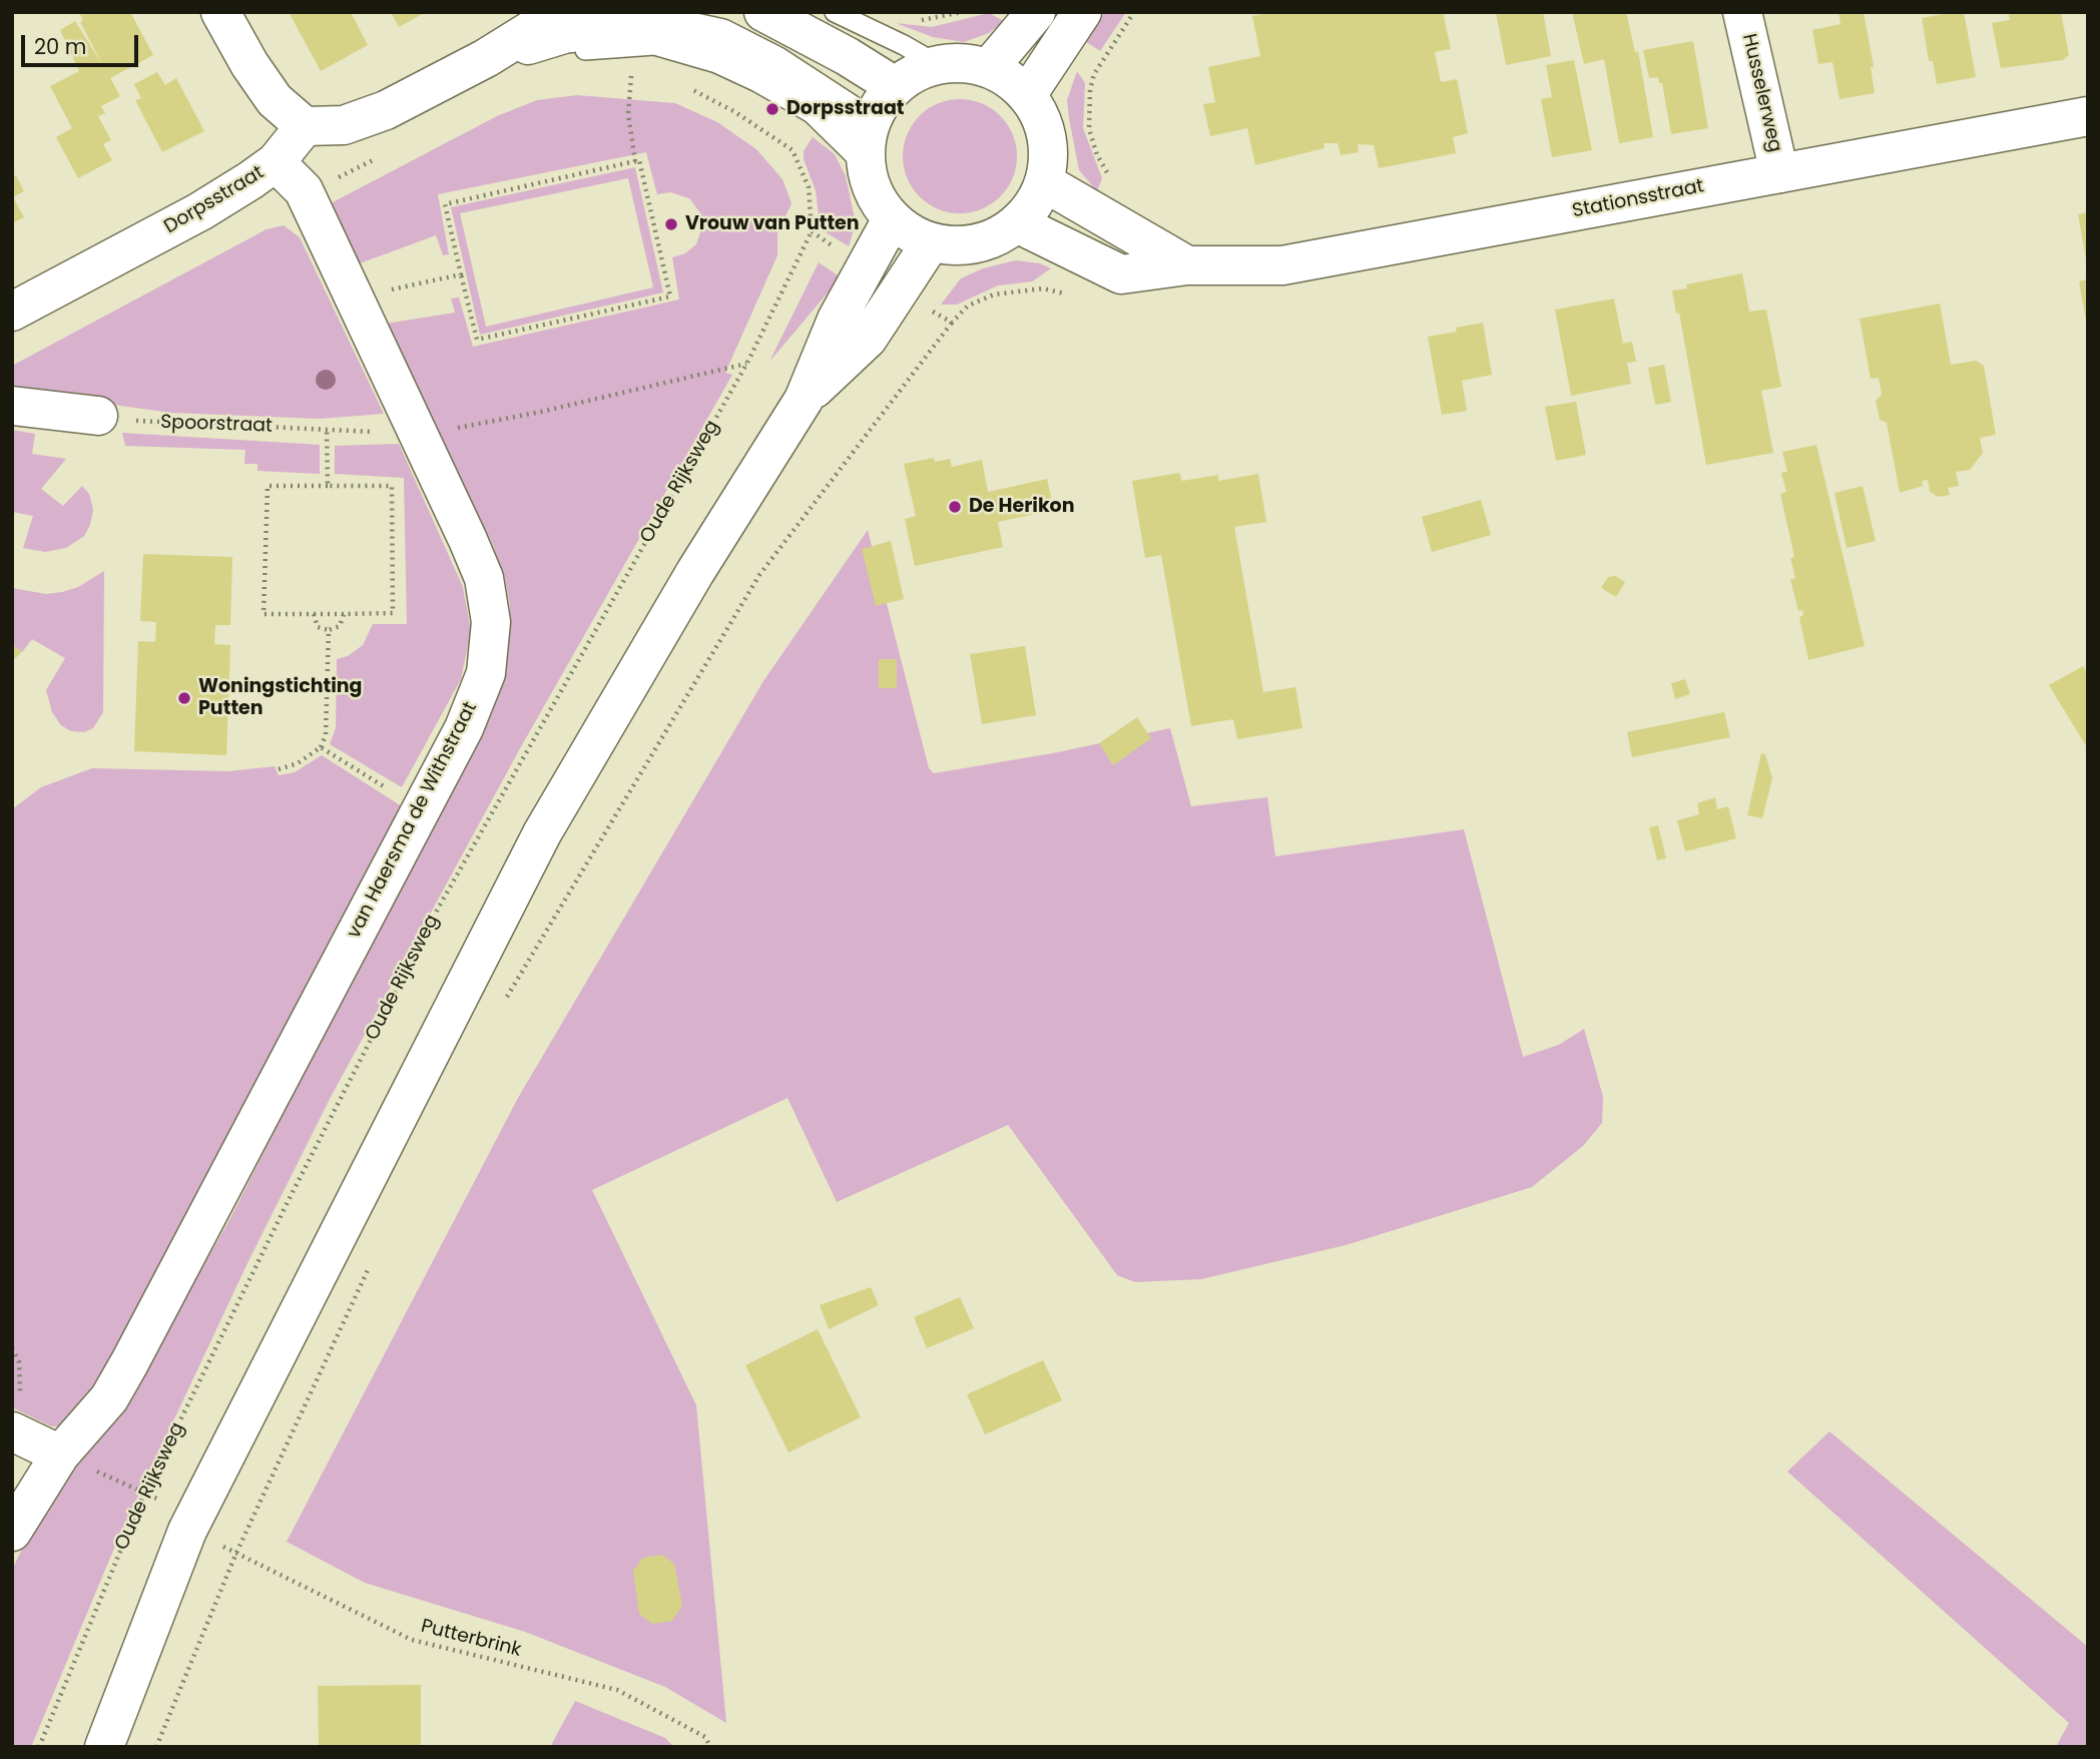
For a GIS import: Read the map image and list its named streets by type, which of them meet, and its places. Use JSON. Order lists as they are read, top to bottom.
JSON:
{
  "streets": {
    "street": [
      "Husselerweg",
      "Stationsstraat",
      "Dorpsstraat",
      "van Haersma de Withstraat"
    ],
    "path": ["Spoorstraat", "Oude Rijksweg", "Putterbrink"]
  },
  "crossings": [
    ["Husselerweg", "Stationsstraat"],
    ["Dorpsstraat", "van Haersma de Withstraat"],
    ["Spoorstraat", "Oude Rijksweg"],
    ["Spoorstraat", "van Haersma de Withstraat"]
  ],
  "places": [
    "Dorpsstraat",
    "Vrouw van Putten",
    "De Herikon",
    "Woningstichting Putten"
  ],
  "scale_bar": "20 m"
}
